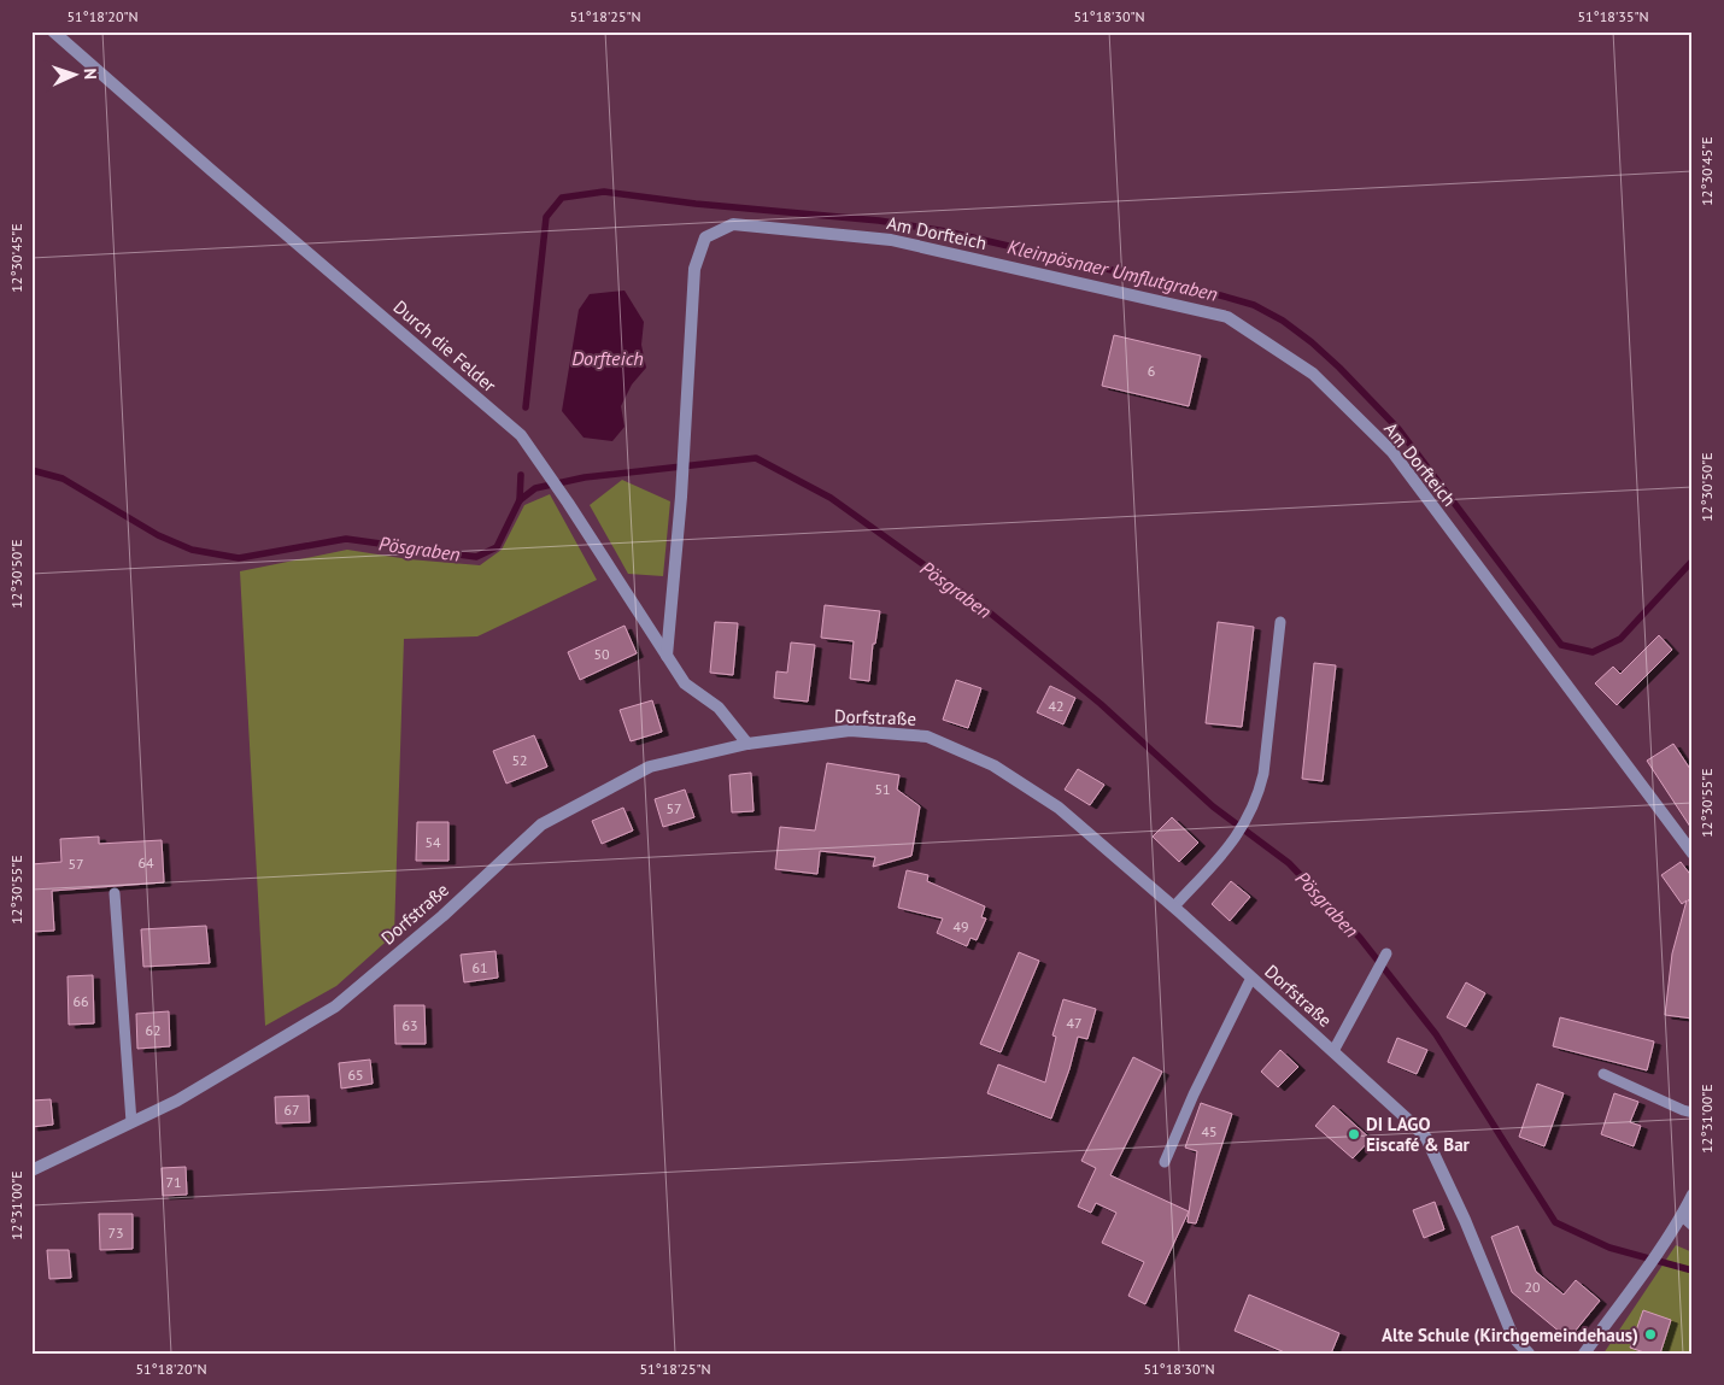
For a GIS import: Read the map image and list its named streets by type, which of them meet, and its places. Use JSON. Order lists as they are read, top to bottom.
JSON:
{
  "streets": {
    "street": ["Am Dorfteich", "Durch die Felder", "Dorfstraße"]
  },
  "crossings": [
    ["Am Dorfteich", "Durch die Felder"],
    ["Durch die Felder", "Dorfstraße"]
  ],
  "water": ["Kleinpösnaer Umflutgraben", "Dorfteich", "Pösgraben"],
  "places": ["DI LAGO Eiscafé & Bar", "Alte Schule (Kirchgemeindehaus)"],
  "house_numbers": [
    "6",
    "50",
    "42",
    "52",
    "51",
    "57",
    "54",
    "64",
    "57",
    "49",
    "61",
    "66",
    "47",
    "63",
    "62",
    "65",
    "67",
    "45",
    "71",
    "73",
    "20"
  ],
  "north": "right",
  "coordinates": [
    "51°18'20\"N",
    "51°18'25\"N",
    "51°18'30\"N",
    "51°18'35\"N",
    "12°30'45\"E",
    "12°30'50\"E",
    "12°30'55\"E",
    "12°31'00\"E"
  ]
}
